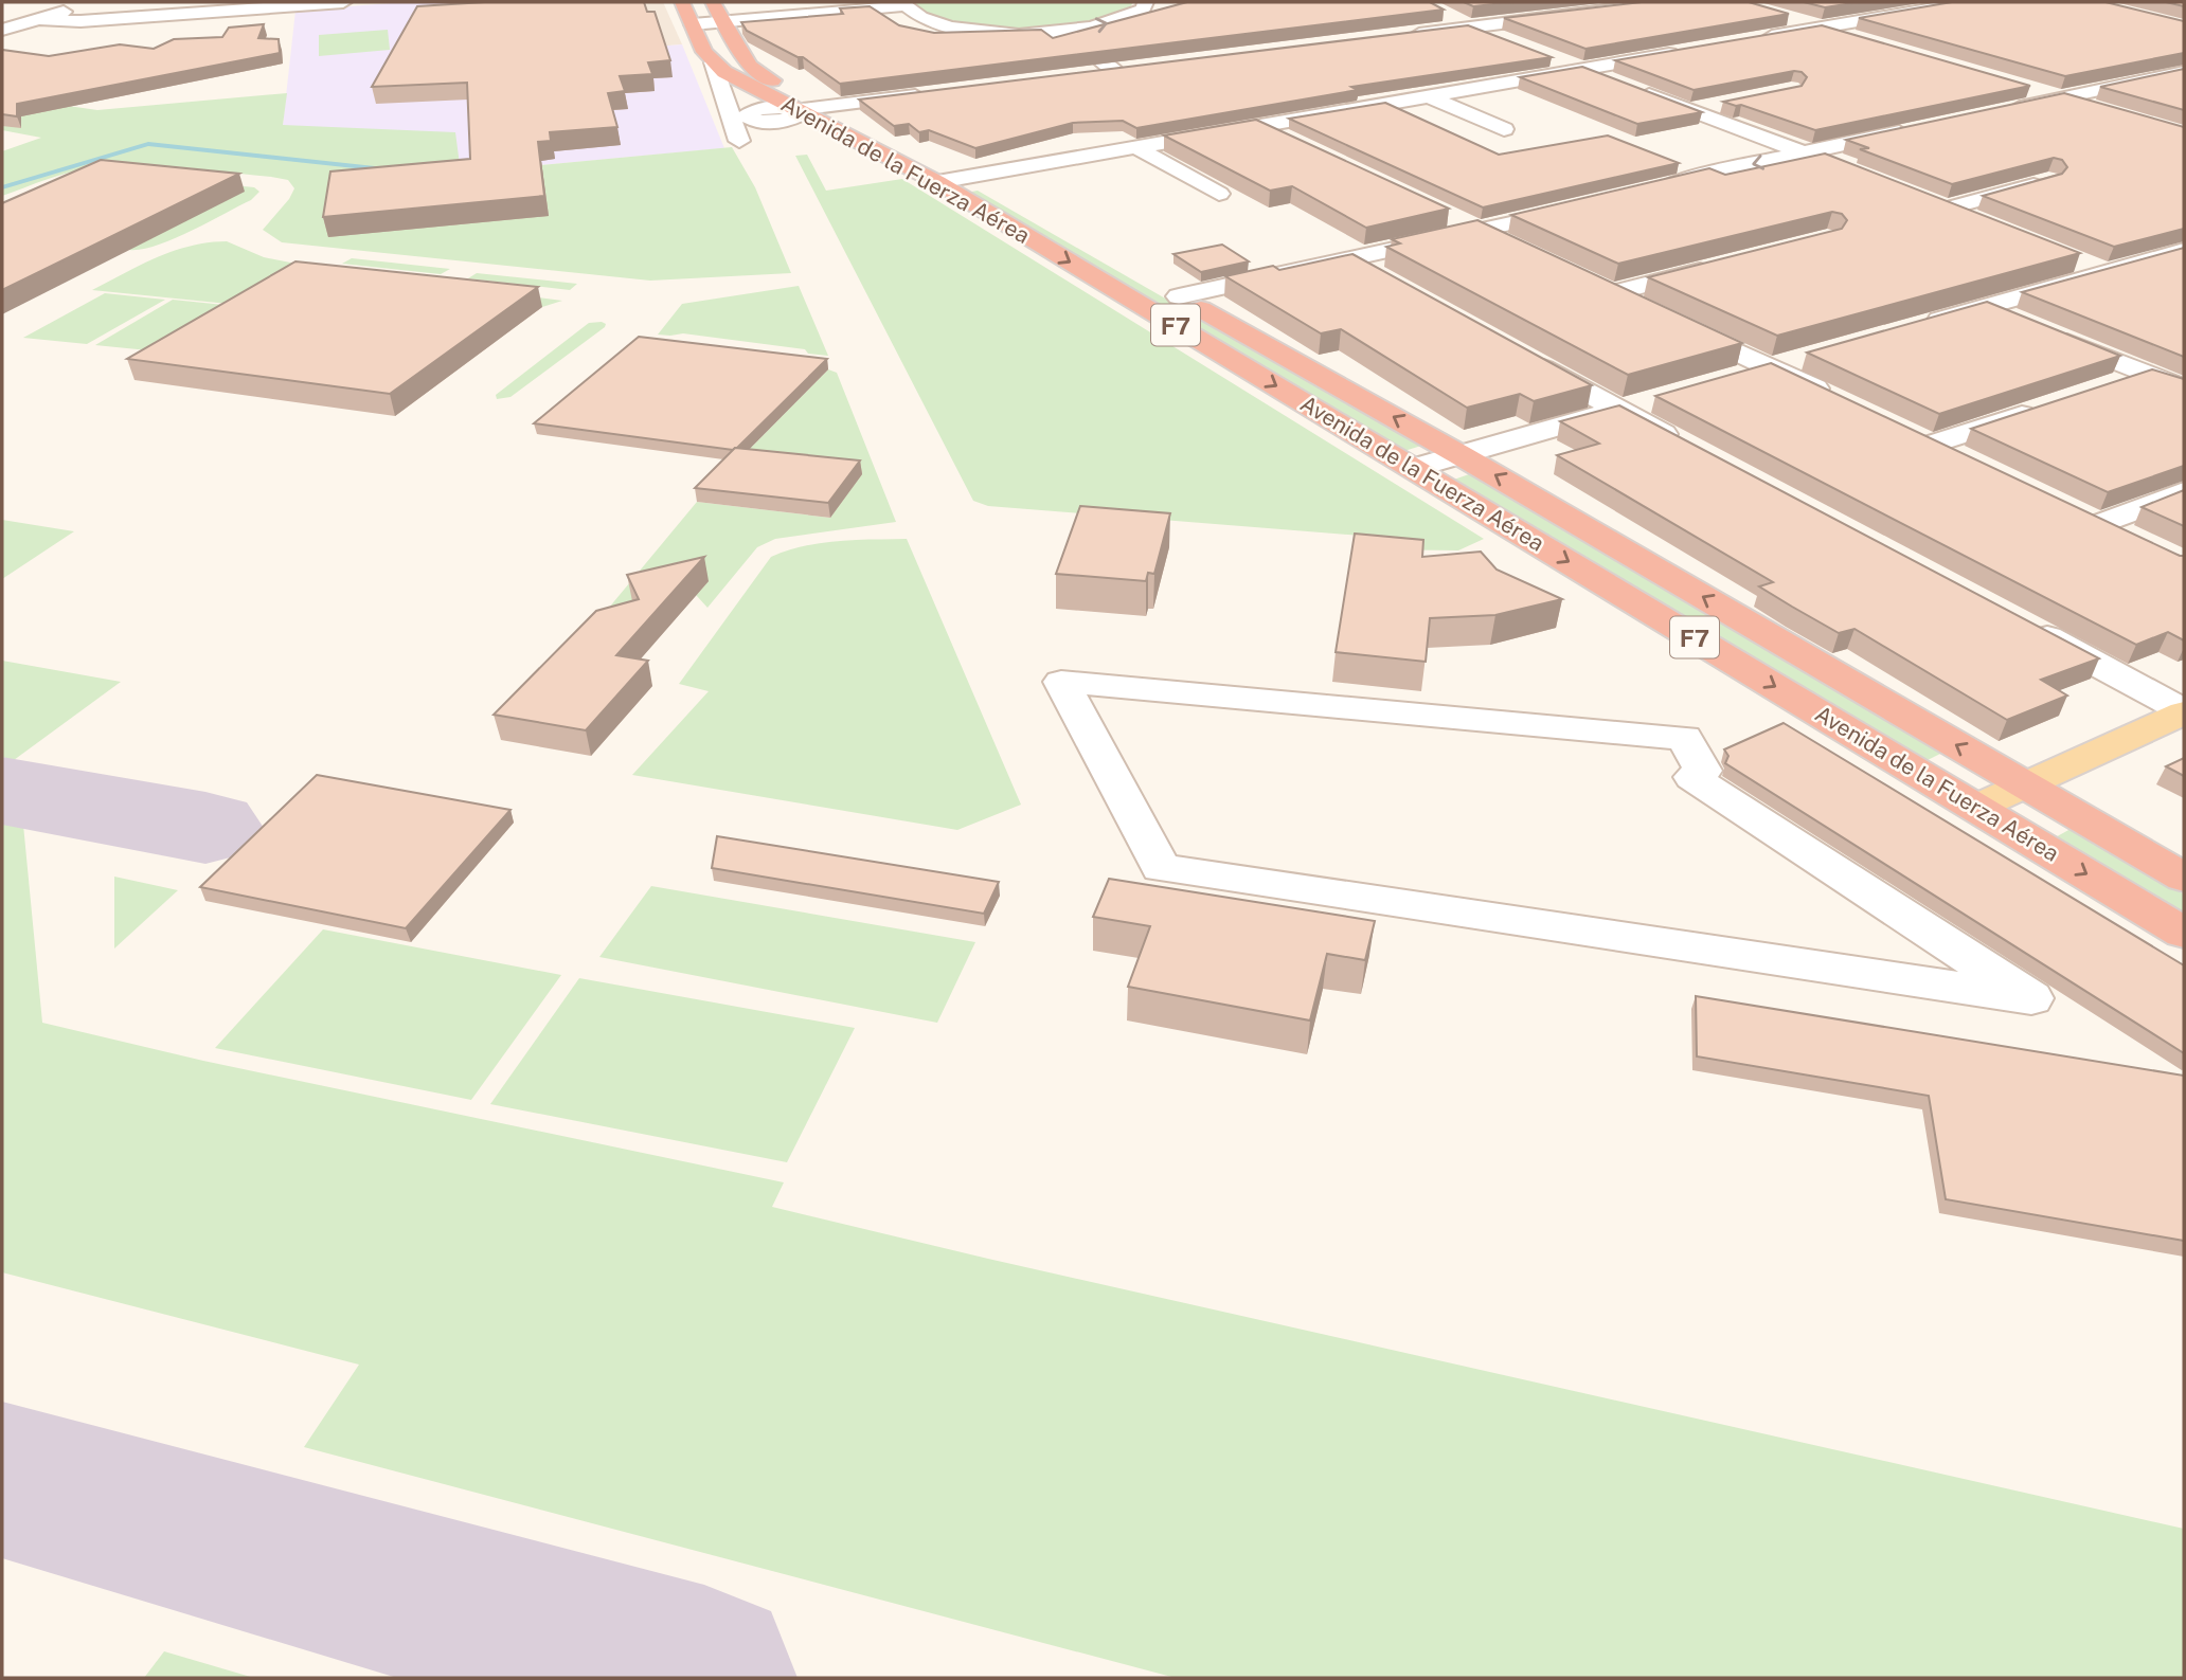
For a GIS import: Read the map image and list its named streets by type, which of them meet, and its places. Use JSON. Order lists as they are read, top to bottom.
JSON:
{
  "streets": {
    "highway": ["Avenida de la Fuerza Aérea", "F7"]
  }
}
